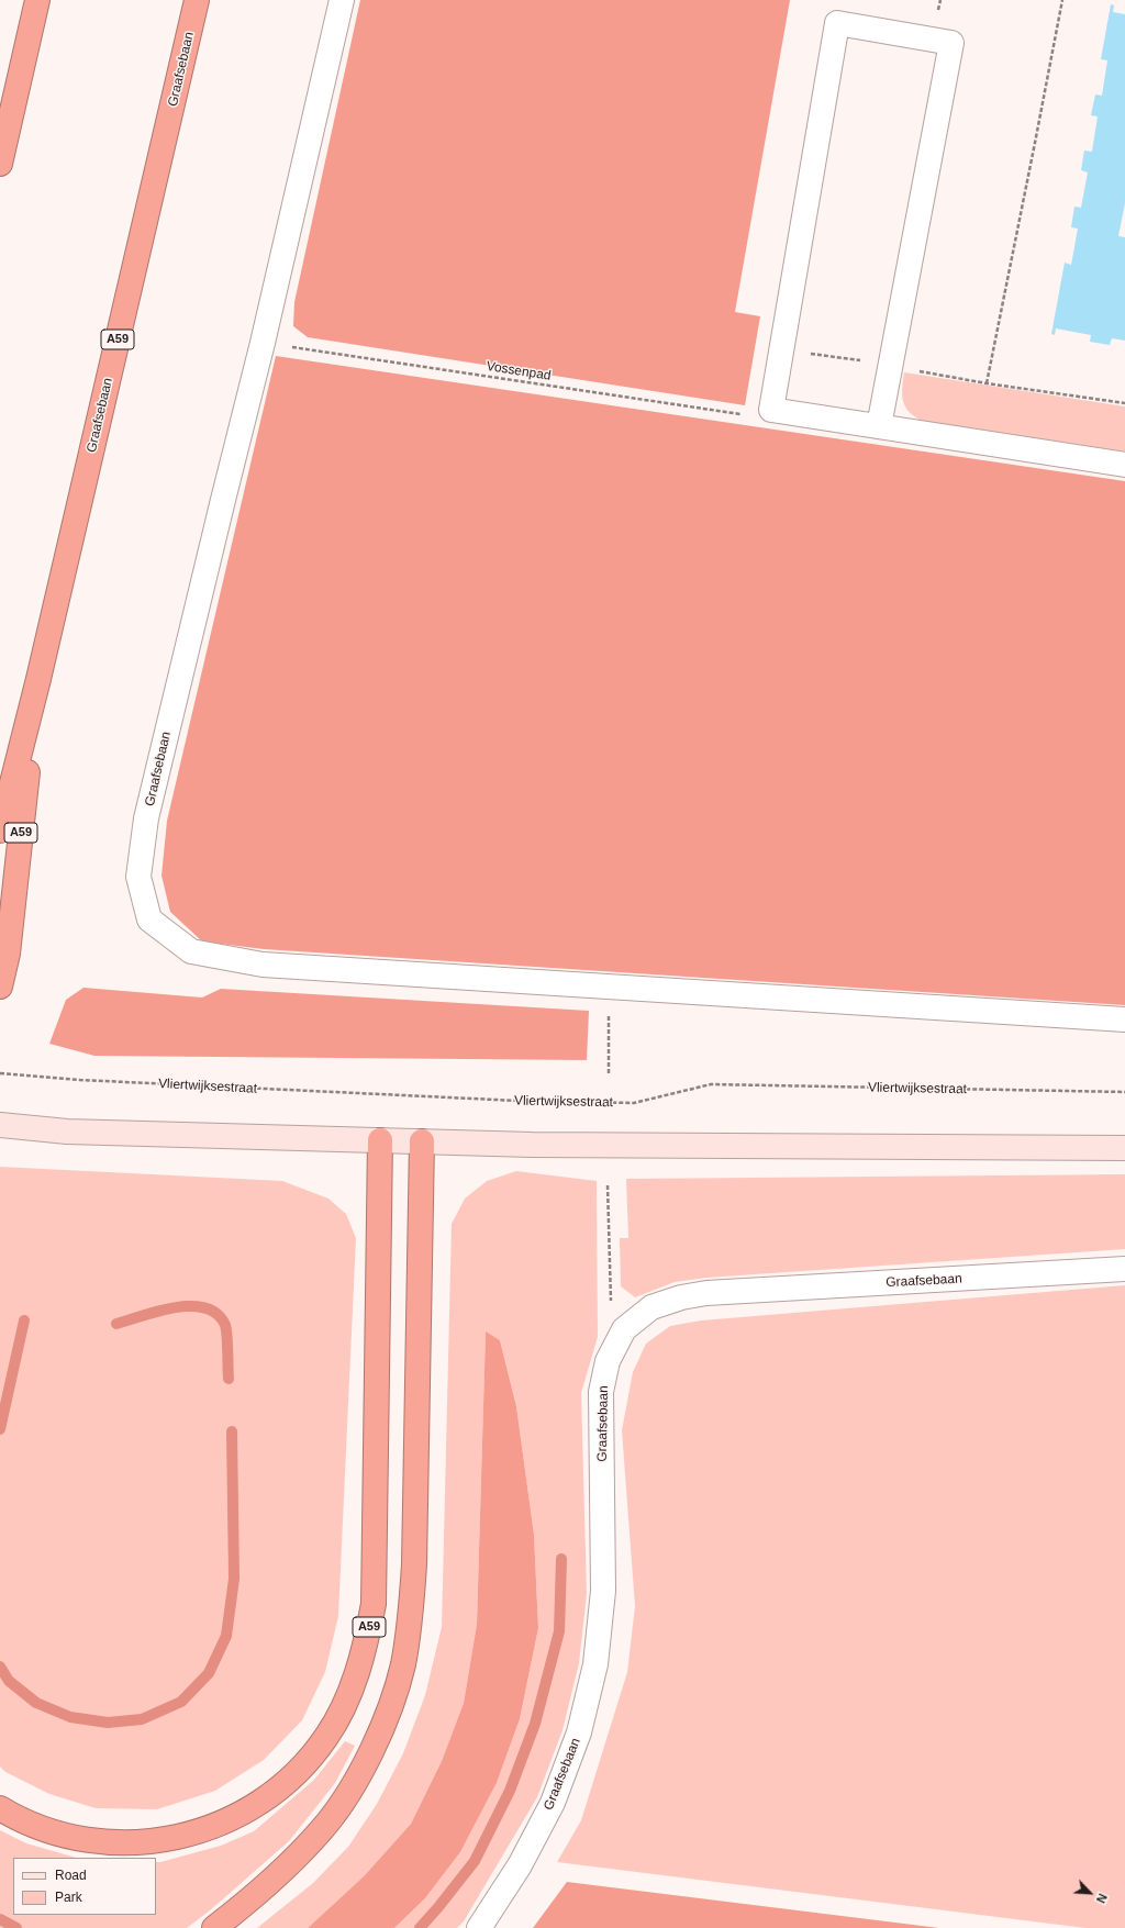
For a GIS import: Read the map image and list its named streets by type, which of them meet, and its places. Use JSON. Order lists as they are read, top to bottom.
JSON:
{
  "streets": {
    "highway": ["Graafsebaan", "A59"],
    "path": ["Vossenpad", "Vliertwijksestraat"]
  },
  "crossings": [
    ["Graafsebaan", "A59"],
    ["Graafsebaan", "Vossenpad"]
  ],
  "legend": ["Road", "Park"],
  "north": "bottom right"
}
